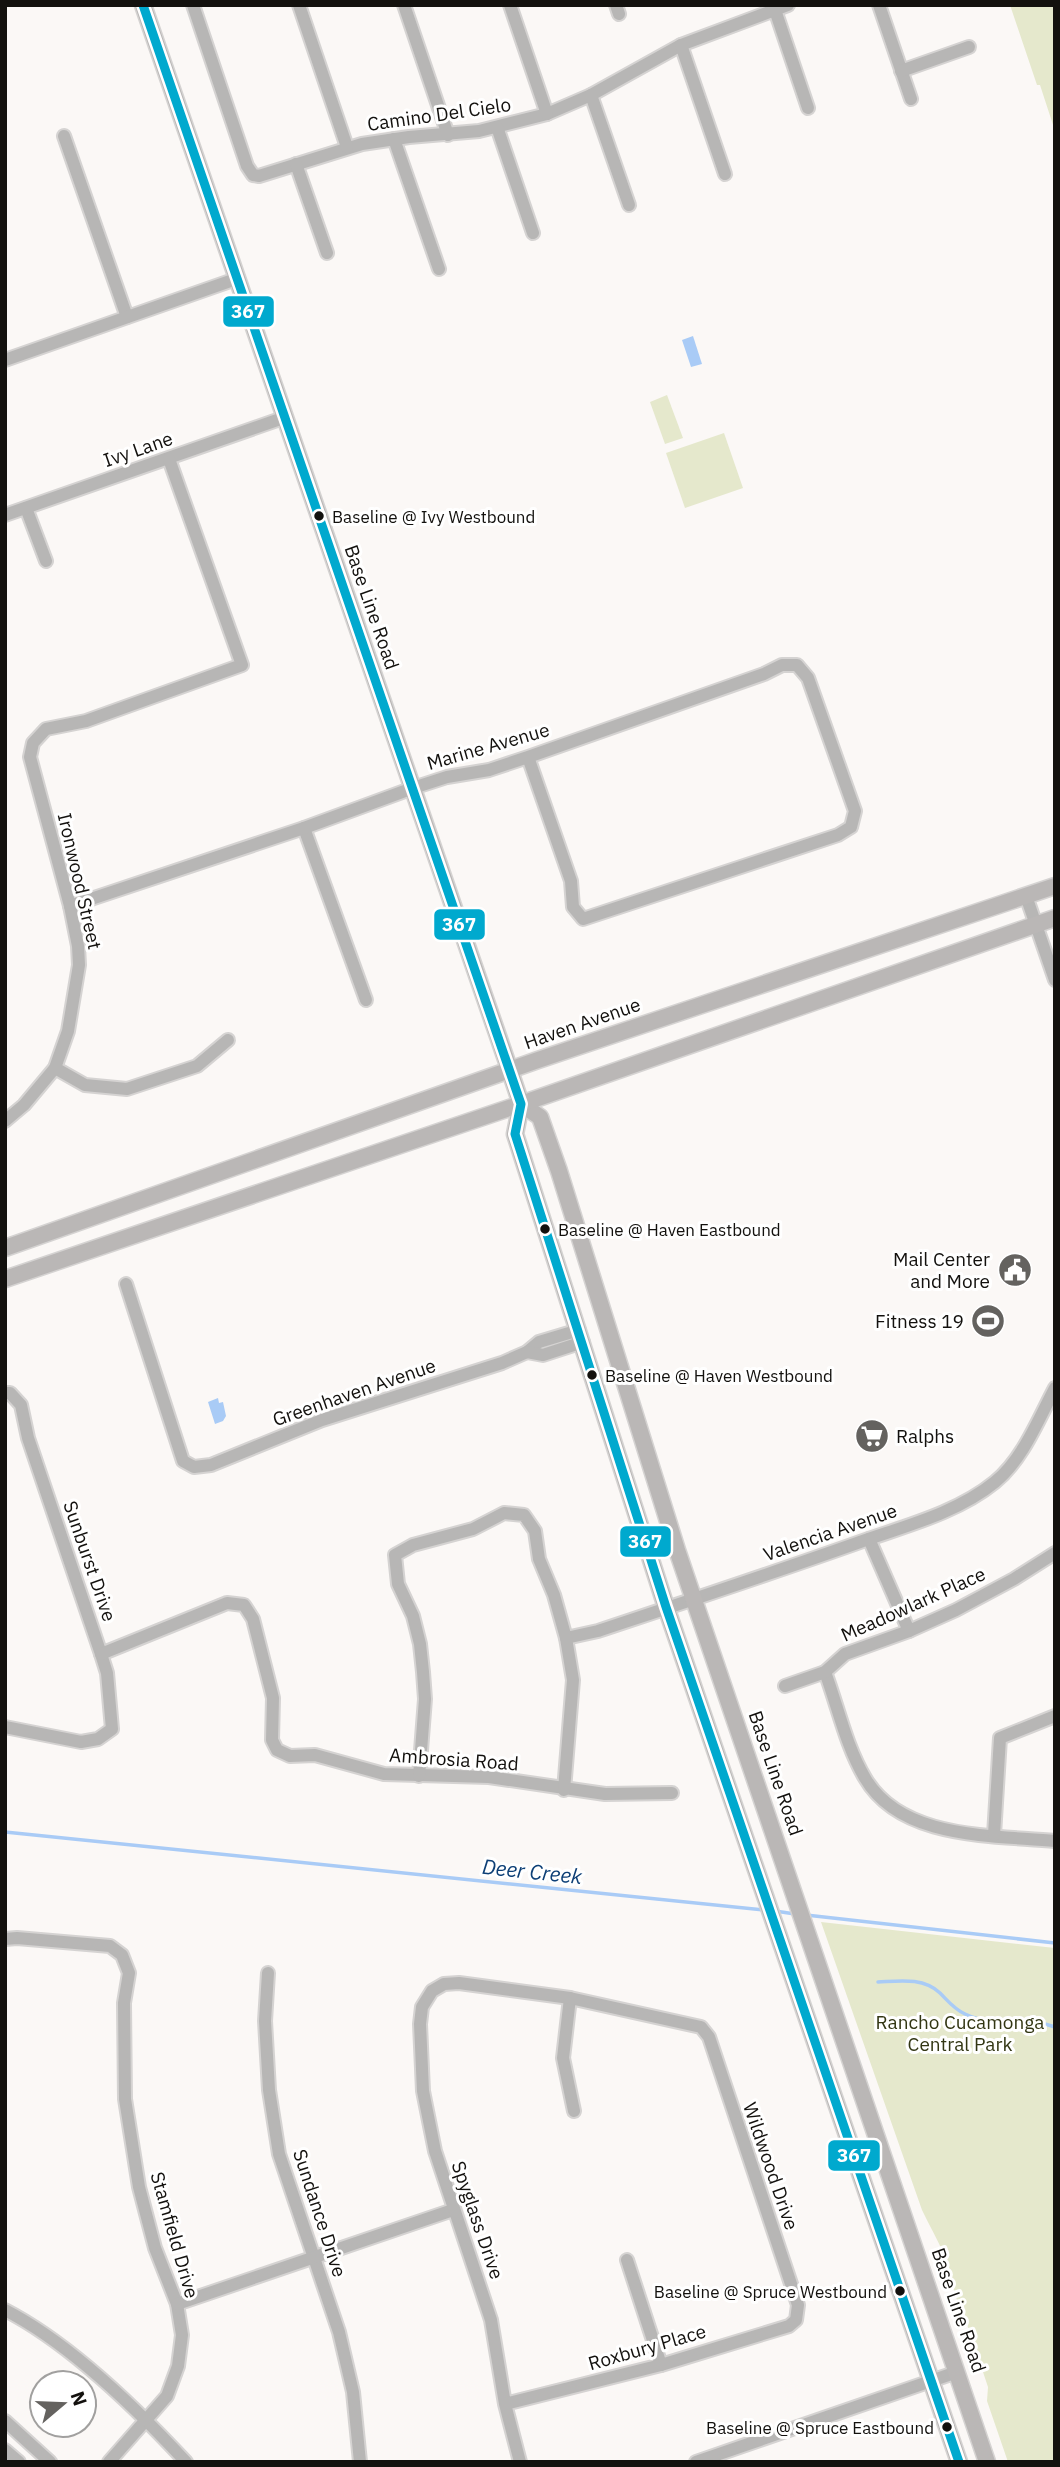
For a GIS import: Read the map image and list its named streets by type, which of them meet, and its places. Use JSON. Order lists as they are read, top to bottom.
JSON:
{
  "streets": {
    "main road": ["Base Line Road", "Haven Avenue"],
    "street": [
      "Camino Del Cielo",
      "Ivy Lane",
      "Marine Avenue",
      "Ironwood Street",
      "Greenhaven Avenue",
      "Valencia Avenue",
      "Sunburst Drive",
      "Meadowlark Place",
      "Ambrosia Road",
      "Wildwood Drive",
      "Sundance Drive",
      "Spyglass Drive",
      "Stamfield Drive",
      "Roxbury Place"
    ]
  },
  "crossings": [
    ["Ivy Lane", "Base Line Road"],
    ["Ivy Lane", "Ironwood Street"],
    ["Base Line Road", "Marine Avenue"],
    ["Base Line Road", "Haven Avenue"],
    ["Base Line Road", "Greenhaven Avenue"],
    ["Base Line Road", "Valencia Avenue"],
    ["Marine Avenue", "Ironwood Street"],
    ["Sunburst Drive", "Ambrosia Road"],
    ["Wildwood Drive", "Spyglass Drive"],
    ["Wildwood Drive", "Roxbury Place"],
    ["Spyglass Drive", "Roxbury Place"]
  ],
  "water": ["Deer Creek"],
  "parks": ["Rancho Cucamonga Central Park"],
  "places": {
    "other": [
      "Baseline @ Ivy Westbound",
      "Baseline @ Haven Eastbound",
      "Baseline @ Haven Westbound",
      "Baseline @ Spruce Westbound",
      "Baseline @ Spruce Eastbound"
    ],
    "public building": ["Mail Center and More"],
    "sports": ["Fitness 19"],
    "supermarket": ["Ralphs"]
  },
  "lines": ["transit line 367"],
  "north": "right"
}
